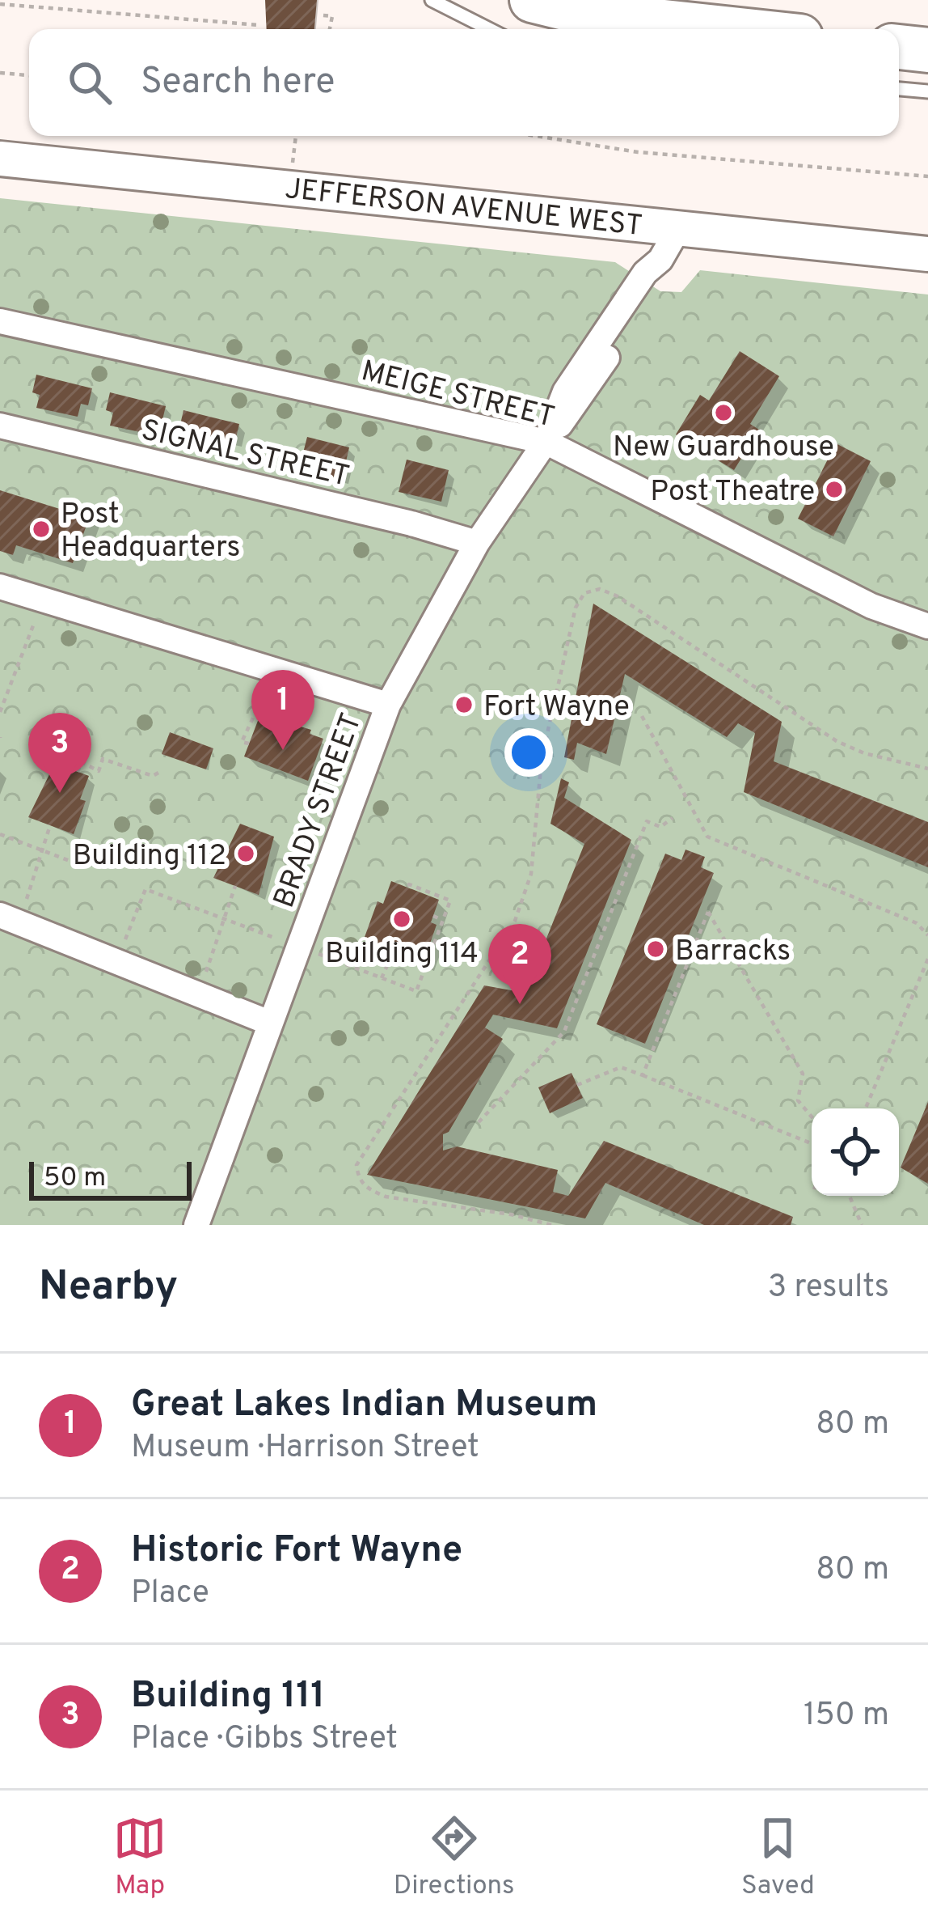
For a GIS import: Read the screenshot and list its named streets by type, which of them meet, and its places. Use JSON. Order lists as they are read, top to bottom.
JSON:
{
  "streets": {
    "main road": ["JEFFERSON AVENUE WEST"],
    "street": ["MEIGE STREET", "SIGNAL STREET", "BRADY STREET"]
  },
  "crossings": [
    ["JEFFERSON AVENUE WEST", "BRADY STREET"],
    ["MEIGE STREET", "BRADY STREET"],
    ["SIGNAL STREET", "BRADY STREET"]
  ],
  "places": [
    "New Guardhouse",
    "Post Theatre",
    "Post Headquarters",
    "Fort Wayne",
    "Building 112",
    "Building 114",
    "Barracks"
  ],
  "scale_bar": "50 m",
  "page": {
    "search": "Search here",
    "pins": ["1", "3", "2"],
    "scale": "50 m",
    "heading": ["Nearby", "3 results"],
    "list": [
      {
        "mark": "1",
        "name": "Great Lakes Indian Museum",
        "note": "Museum · Harrison Street",
        "value": "80 m"
      },
      {
        "mark": "2",
        "name": "Historic Fort Wayne",
        "note": "Place",
        "value": "80 m"
      },
      {
        "mark": "3",
        "name": "Building 111",
        "note": "Place · Gibbs Street",
        "value": "150 m"
      }
    ],
    "nav": ["Map", "Directions", "Saved"]
  }
}
